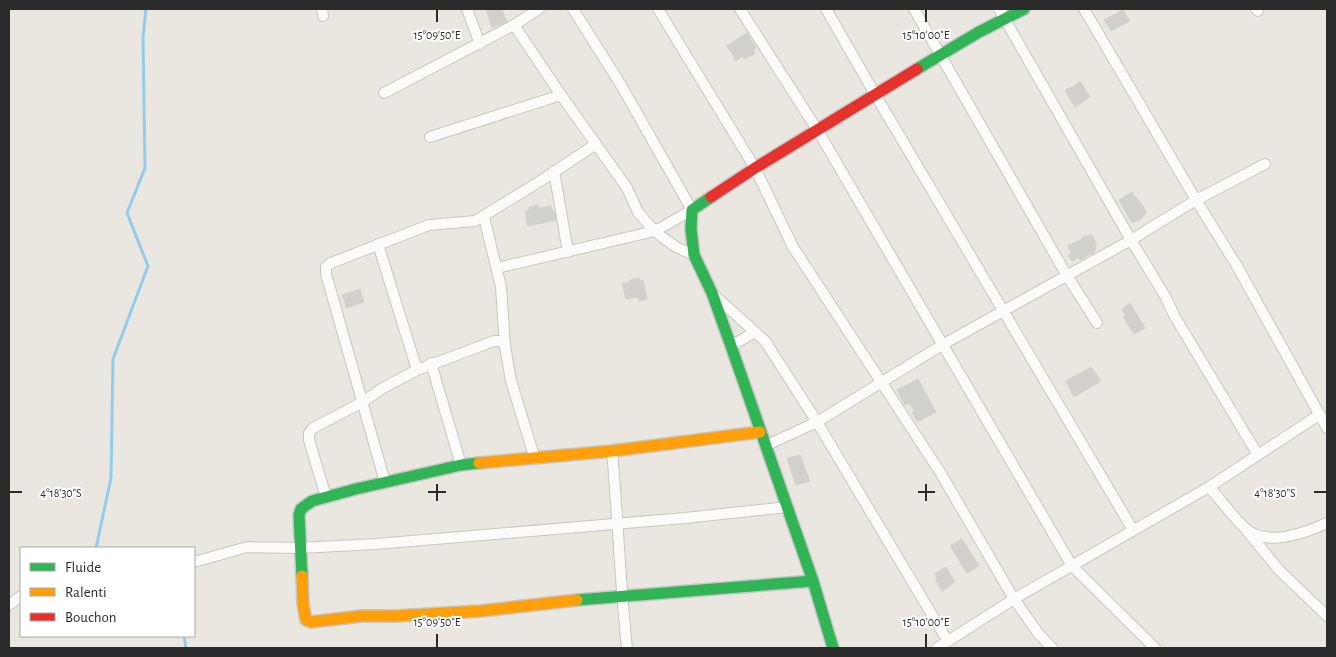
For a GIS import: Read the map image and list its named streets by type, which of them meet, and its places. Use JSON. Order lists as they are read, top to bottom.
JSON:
{
  "legend": ["Fluide", "Ralenti", "Bouchon"],
  "coordinates": ["15°09'50\"E", "15°10'00\"E", "4°18'30\"S"]
}
